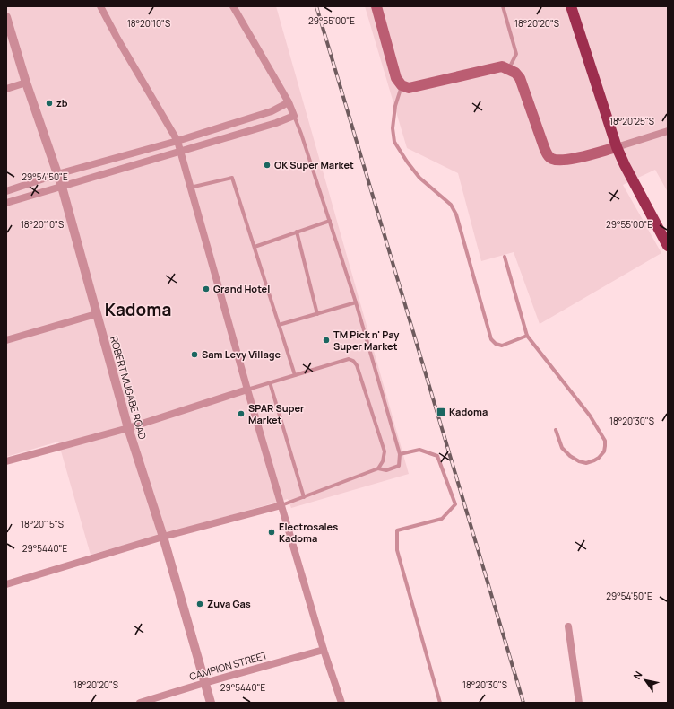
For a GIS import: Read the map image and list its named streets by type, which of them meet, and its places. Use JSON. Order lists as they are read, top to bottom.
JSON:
{
  "streets": {
    "street": ["ROBERT MUGABE ROAD", "CAMPION STREET"]
  },
  "crossings": [
    ["ROBERT MUGABE ROAD", "CAMPION STREET"]
  ],
  "districts": ["Kadoma"],
  "places": {
    "other": [
      "zb",
      "OK Super Market",
      "Grand Hotel",
      "TM Pick n' Pay Super Market",
      "Sam Levy Village",
      "SPAR Super Market",
      "Electrosales Kadoma",
      "Zuva Gas"
    ],
    "transit": ["Kadoma"]
  },
  "north": "top left",
  "coordinates": [
    "29°55'00\"E",
    "18°20'10\"S",
    "18°20'20\"S",
    "18°20'25\"S",
    "29°54'50\"E",
    "18°20'30\"S",
    "18°20'15\"S",
    "29°54'40\"E"
  ]
}
